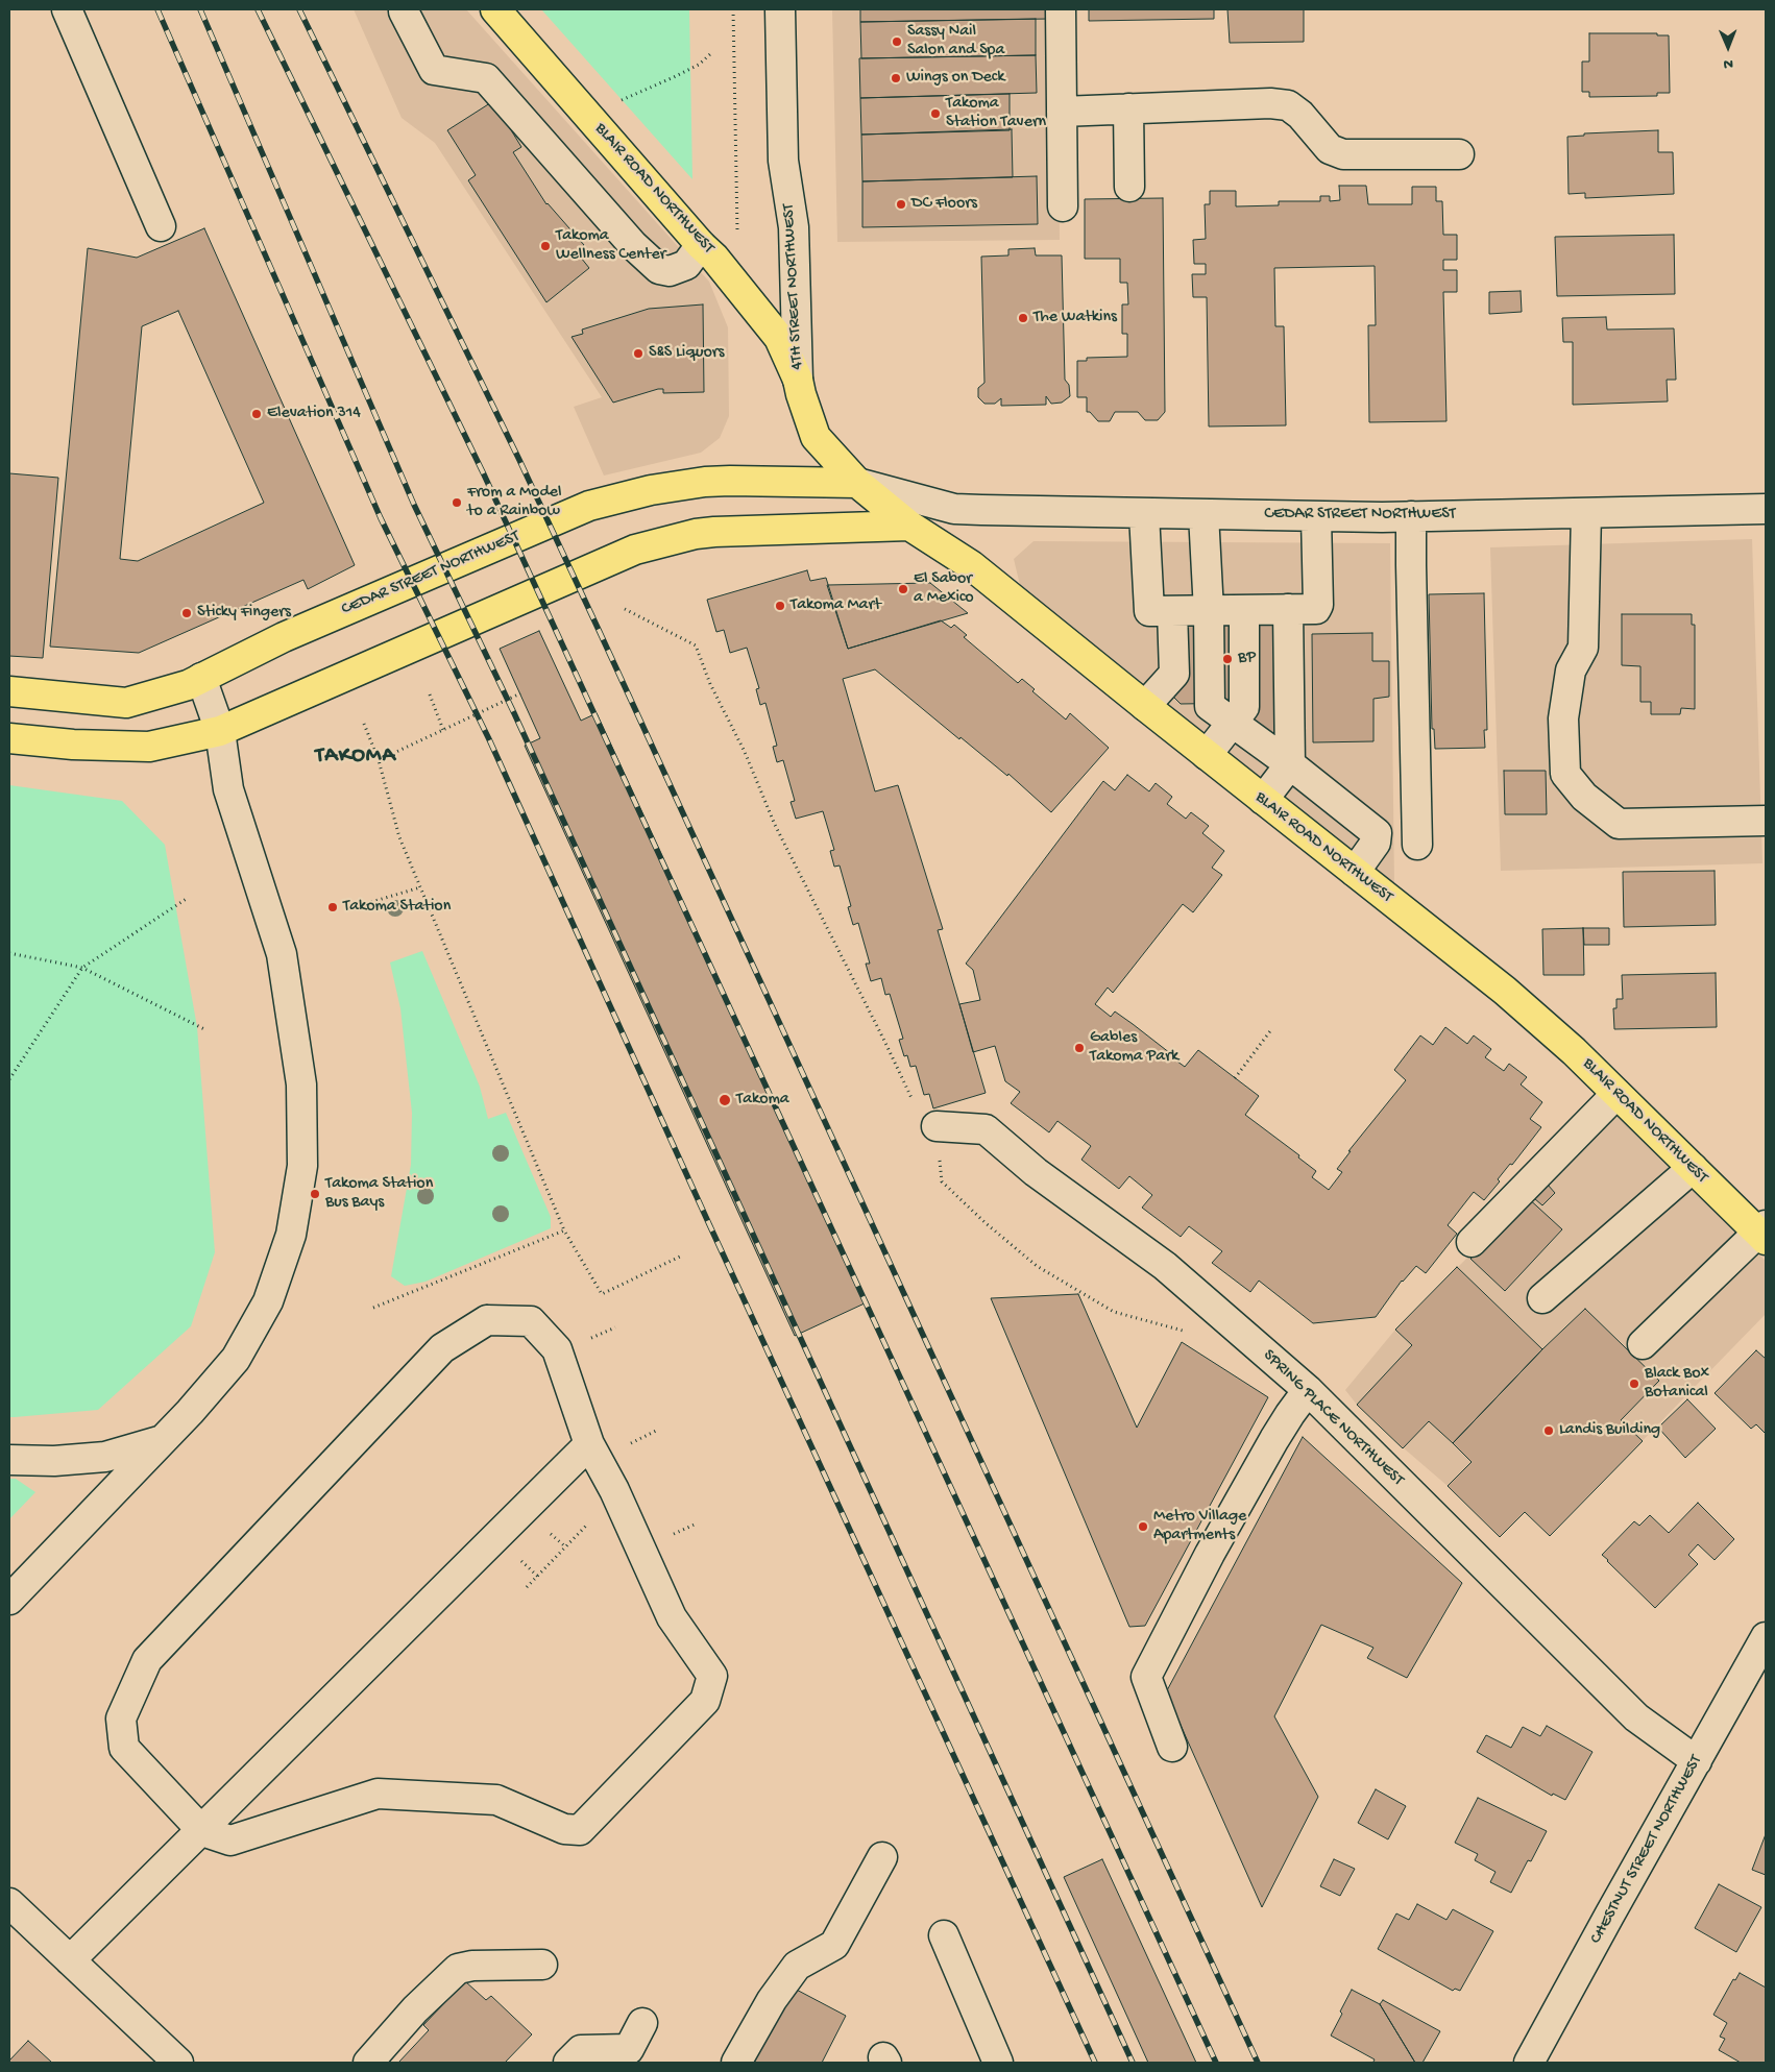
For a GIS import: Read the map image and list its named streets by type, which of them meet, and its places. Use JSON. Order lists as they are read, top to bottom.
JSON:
{
  "streets": {
    "main road": ["BLAIR ROAD NORTHWEST", "4TH STREET NORTHWEST", "CEDAR STREET NORTHWEST"],
    "street": ["SPRING PLACE NORTHWEST", "CHESTNUT STREET NORTHWEST"]
  },
  "crossings": [
    ["BLAIR ROAD NORTHWEST", "4TH STREET NORTHWEST"],
    ["BLAIR ROAD NORTHWEST", "CEDAR STREET NORTHWEST"],
    ["4TH STREET NORTHWEST", "CEDAR STREET NORTHWEST"],
    ["SPRING PLACE NORTHWEST", "CHESTNUT STREET NORTHWEST"]
  ],
  "districts": ["TAKOMA"],
  "places": [
    "Sassy Nail Salon and Spa",
    "Wings on Deck",
    "Takoma Station Tavern",
    "DC Floors",
    "Takoma Wellness Center",
    "The Watkins",
    "S&S Liquors",
    "Elevation 314",
    "From a Model to a Rainbow",
    "El Sabor a Mexico",
    "Takoma Mart",
    "Sticky Fingers",
    "BP",
    "Takoma Station",
    "Gables Takoma Park",
    "Takoma",
    "Takoma Station Bus Bays",
    "Black Box Botanical",
    "Landis Building",
    "Metro Village Apartments"
  ],
  "north": "bottom"
}
